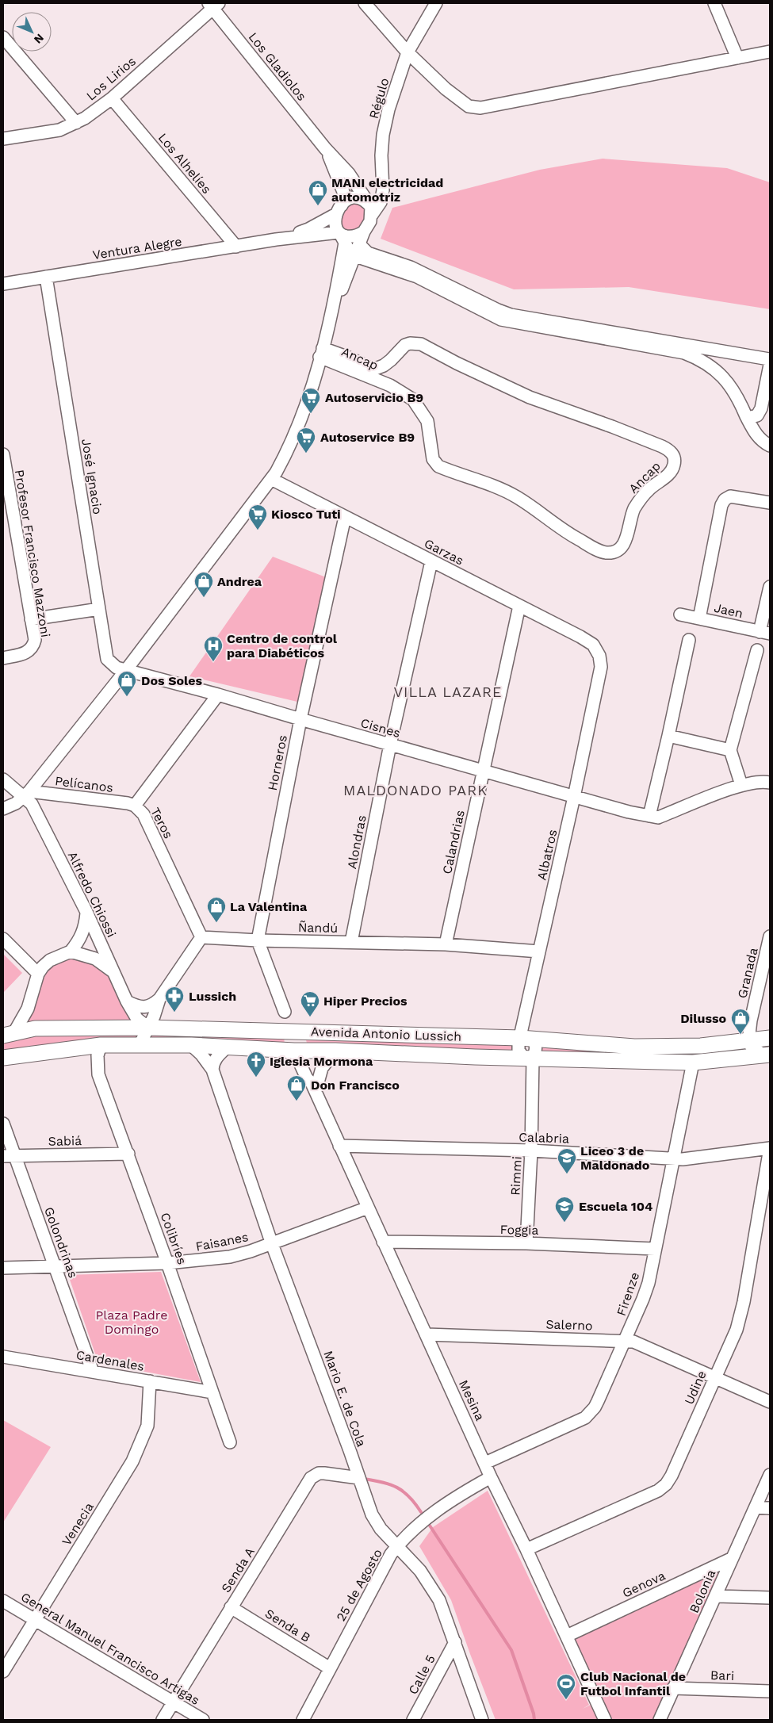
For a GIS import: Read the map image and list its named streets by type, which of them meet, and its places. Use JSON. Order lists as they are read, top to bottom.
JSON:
{
  "streets": {
    "main road": ["Avenida Antonio Lussich"],
    "street": [
      "Los Gladiolos",
      "Los Lirios",
      "Régulo",
      "Los Alhelíes",
      "Ventura Alegre",
      "Ancap",
      "José Ignacio",
      "Garzas",
      "Profesor Francisco Mazzoni",
      "Jaen",
      "Cisnes",
      "Horneros",
      "Pelícanos",
      "Teros",
      "Alondras",
      "Calandrias",
      "Albatros",
      "Alfredo Chiossi",
      "Ñandú",
      "Granada",
      "Calabria",
      "Sabiá",
      "Rimmi",
      "Foggia",
      "Colibríes",
      "Faisanes",
      "Golondrinas",
      "Firenze",
      "Salerno",
      "Cardenales",
      "Udine",
      "Mario E. de Cola",
      "Mesina",
      "Venecia",
      "Senda A",
      "Genova",
      "25 de Agosto",
      "Bolonia",
      "Senda B",
      "General Manuel Francisco Artigas",
      "Calle 5",
      "Bari"
    ]
  },
  "crossings": [
    ["Los Gladiolos", "Los Lirios"],
    ["Los Gladiolos", "Régulo"],
    ["Los Gladiolos", "Ventura Alegre"],
    ["Los Lirios", "Los Alhelíes"],
    ["Régulo", "Ventura Alegre"],
    ["Los Alhelíes", "Ventura Alegre"],
    ["Ventura Alegre", "José Ignacio"],
    ["José Ignacio", "Cisnes"],
    ["Garzas", "Horneros"],
    ["Garzas", "Alondras"],
    ["Garzas", "Calandrias"],
    ["Garzas", "Albatros"],
    ["Cisnes", "Horneros"],
    ["Cisnes", "Teros"],
    ["Cisnes", "Alondras"],
    ["Cisnes", "Calandrias"],
    ["Cisnes", "Albatros"],
    ["Horneros", "Ñandú"],
    ["Pelícanos", "Teros"],
    ["Pelícanos", "Alfredo Chiossi"],
    ["Teros", "Ñandú"],
    ["Alondras", "Ñandú"],
    ["Calandrias", "Ñandú"],
    ["Albatros", "Ñandú"],
    ["Albatros", "Avenida Antonio Lussich"],
    ["Albatros", "Rimmi"],
    ["Alfredo Chiossi", "Avenida Antonio Lussich"],
    ["Granada", "Avenida Antonio Lussich"],
    ["Avenida Antonio Lussich", "Rimmi"],
    ["Avenida Antonio Lussich", "Colibríes"],
    ["Avenida Antonio Lussich", "Firenze"],
    ["Avenida Antonio Lussich", "Mario E. de Cola"],
    ["Avenida Antonio Lussich", "Mesina"],
    ["Calabria", "Rimmi"],
    ["Calabria", "Firenze"],
    ["Calabria", "Udine"],
    ["Calabria", "Mesina"],
    ["Sabiá", "Colibríes"],
    ["Sabiá", "Golondrinas"],
    ["Rimmi", "Foggia"],
    ["Foggia", "Firenze"],
    ["Foggia", "Mesina"],
    ["Colibríes", "Faisanes"],
    ["Colibríes", "Cardenales"],
    ["Faisanes", "Golondrinas"],
    ["Faisanes", "Mario E. de Cola"],
    ["Faisanes", "Mesina"],
    ["Golondrinas", "Cardenales"],
    ["Firenze", "Salerno"],
    ["Firenze", "Mesina"],
    ["Salerno", "Udine"],
    ["Salerno", "Mesina"],
    ["Cardenales", "Venecia"],
    ["Udine", "Mesina"],
    ["Mario E. de Cola", "Senda A"],
    ["Mario E. de Cola", "25 de Agosto"],
    ["Mario E. de Cola", "Calle 5"],
    ["Mesina", "Genova"],
    ["Mesina", "25 de Agosto"],
    ["Venecia", "General Manuel Francisco Artigas"],
    ["Senda A", "Senda B"],
    ["Senda A", "General Manuel Francisco Artigas"],
    ["Genova", "Bolonia"],
    ["25 de Agosto", "Senda B"],
    ["Bolonia", "Bari"]
  ],
  "districts": ["VILLA LAZARE", "MALDONADO PARK"],
  "parks": ["Plaza Padre Domingo"],
  "places": {
    "shop": [
      "MANI electricidad automotriz",
      "Andrea",
      "Dos Soles",
      "La Valentina",
      "Dilusso",
      "Don Francisco"
    ],
    "supermarket": [
      "Autoservicio B9",
      "Autoservice B9",
      "Kiosco Tuti",
      "Hiper Precios"
    ],
    "hospital": ["Centro de control para Diabéticos"],
    "pharmacy": ["Lussich"],
    "church": ["Iglesia Mormona"],
    "school or university": ["Liceo 3 de Maldonado", "Escuela 104"],
    "sports": ["Club Nacional de Futbol Infantil"]
  },
  "north": "bottom right"
}
